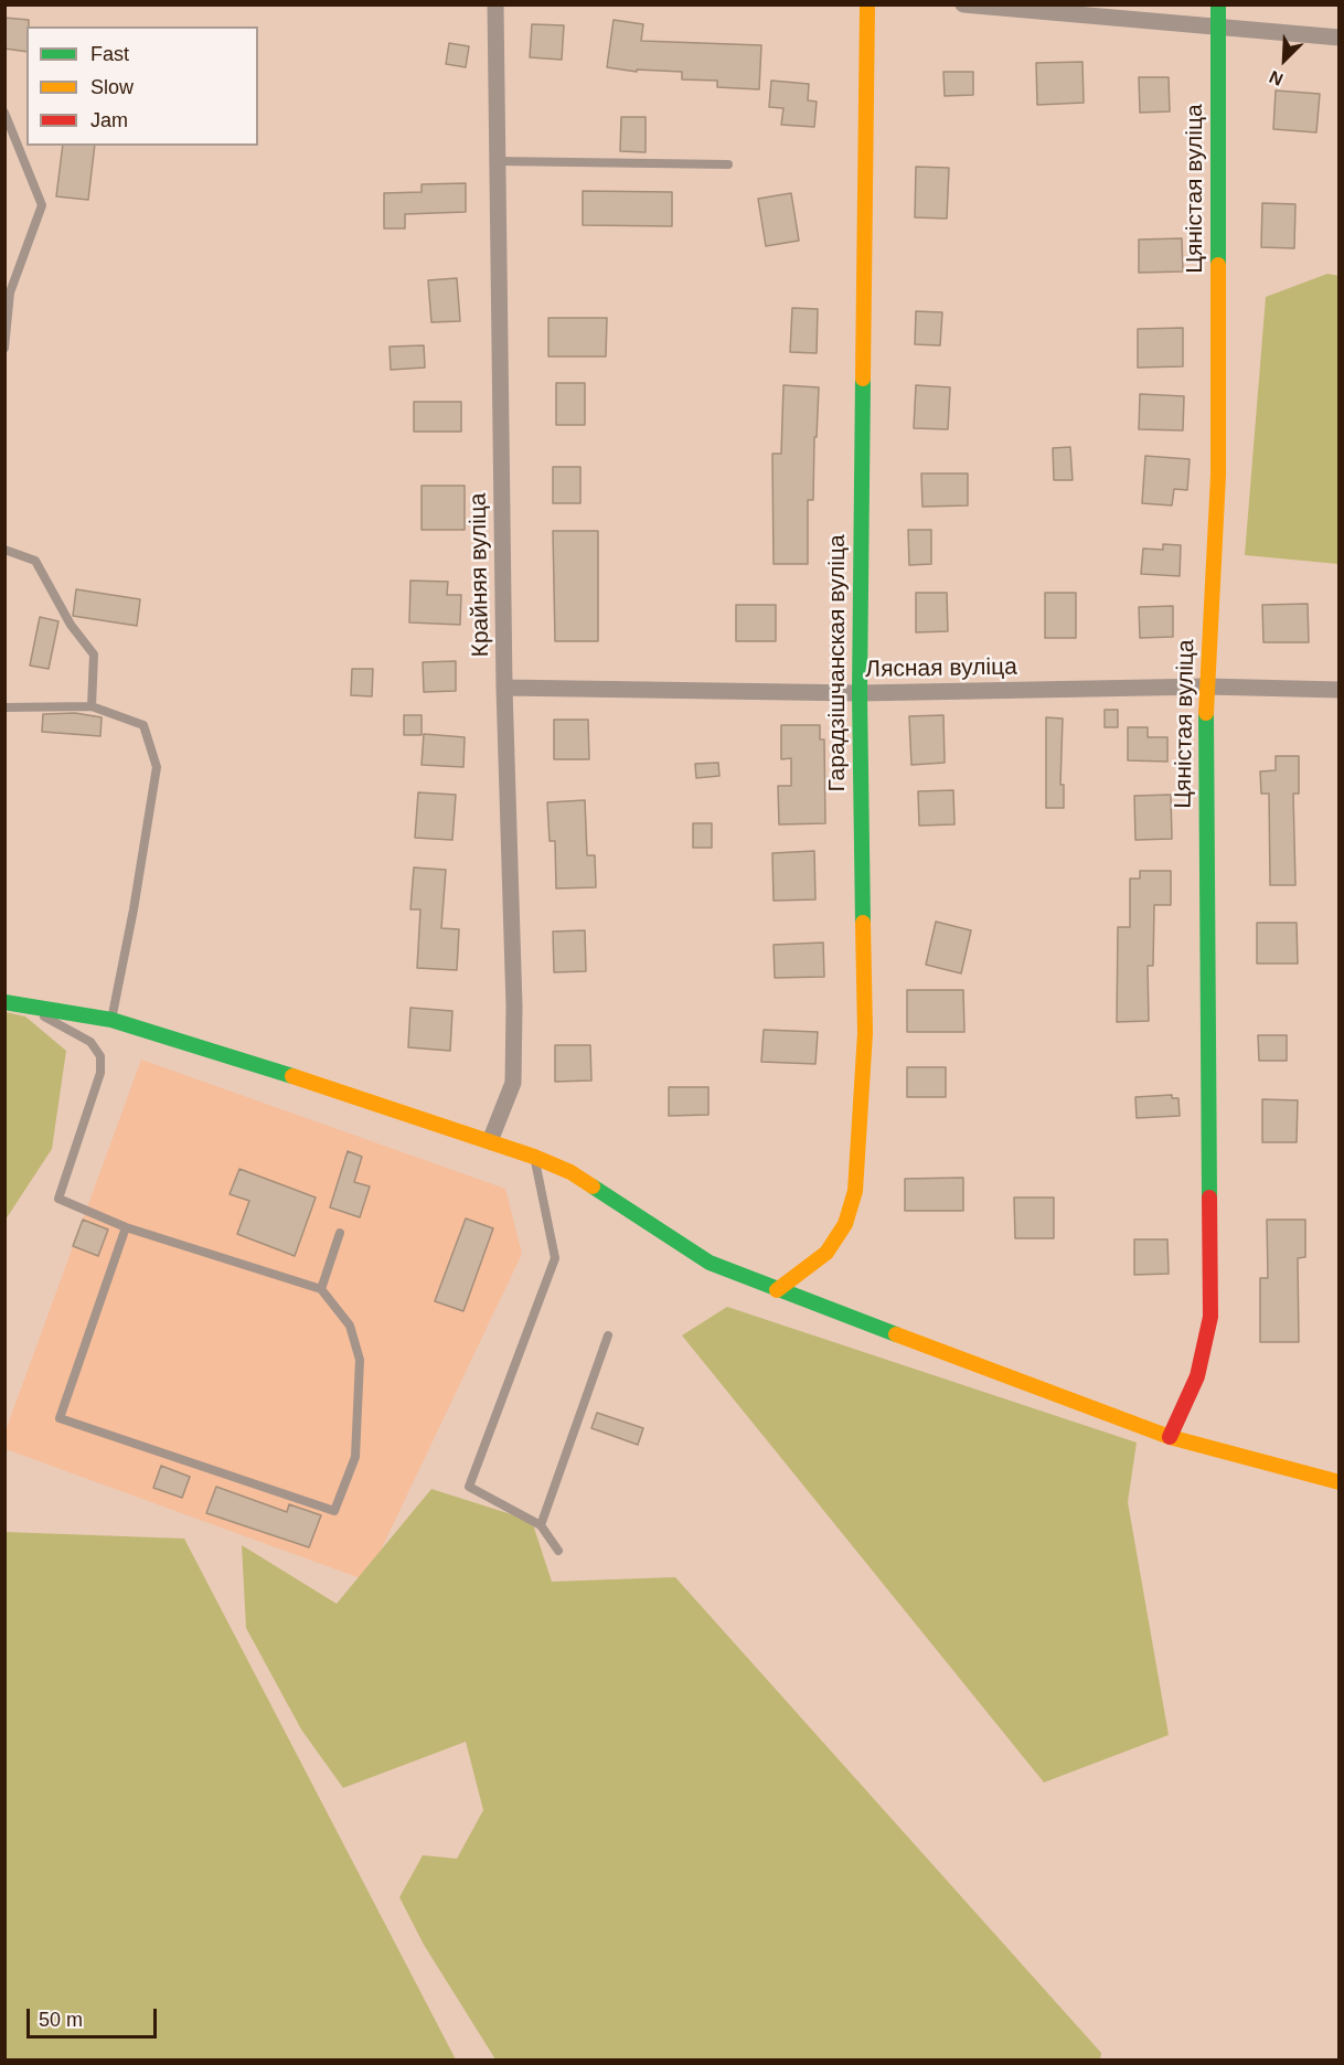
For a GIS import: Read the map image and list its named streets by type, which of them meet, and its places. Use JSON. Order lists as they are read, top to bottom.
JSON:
{
  "streets": {
    "street": [
      "Цяністая вуліца",
      "Крайняя вуліца",
      "Гарадзішчанская вуліца",
      "Лясная вуліца"
    ]
  },
  "crossings": [
    ["Цяністая вуліца", "Лясная вуліца"],
    ["Крайняя вуліца", "Лясная вуліца"],
    ["Гарадзішчанская вуліца", "Лясная вуліца"]
  ],
  "legend": ["Fast", "Slow", "Jam"],
  "scale_bar": "50 m",
  "north": "bottom left"
}
